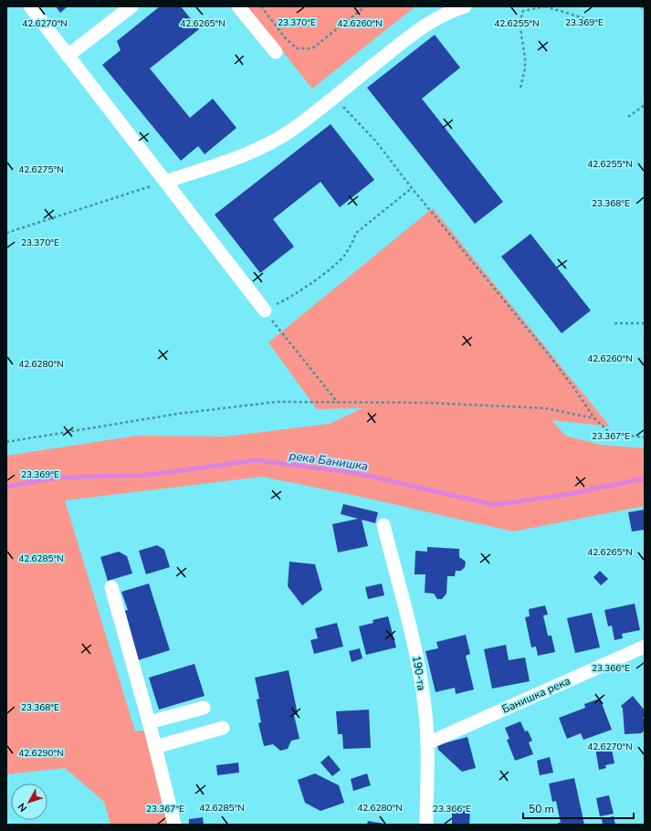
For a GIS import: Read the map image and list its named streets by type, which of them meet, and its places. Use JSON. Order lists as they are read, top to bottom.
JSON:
{
  "streets": {
    "street": ["190-та", "Банишка река"]
  },
  "crossings": [
    ["190-та", "Банишка река"]
  ],
  "water": ["река Банишка"],
  "scale_bar": "50 m",
  "north": "bottom left",
  "coordinates": [
    "23.370°E",
    "23.369°E",
    "42.6260°N",
    "42.6270°N",
    "42.6265°N",
    "42.6255°N",
    "42.6275°N",
    "23.368°E",
    "42.6280°N",
    "23.367°E",
    "42.6285°N",
    "23.366°E",
    "42.6290°N"
  ]
}
